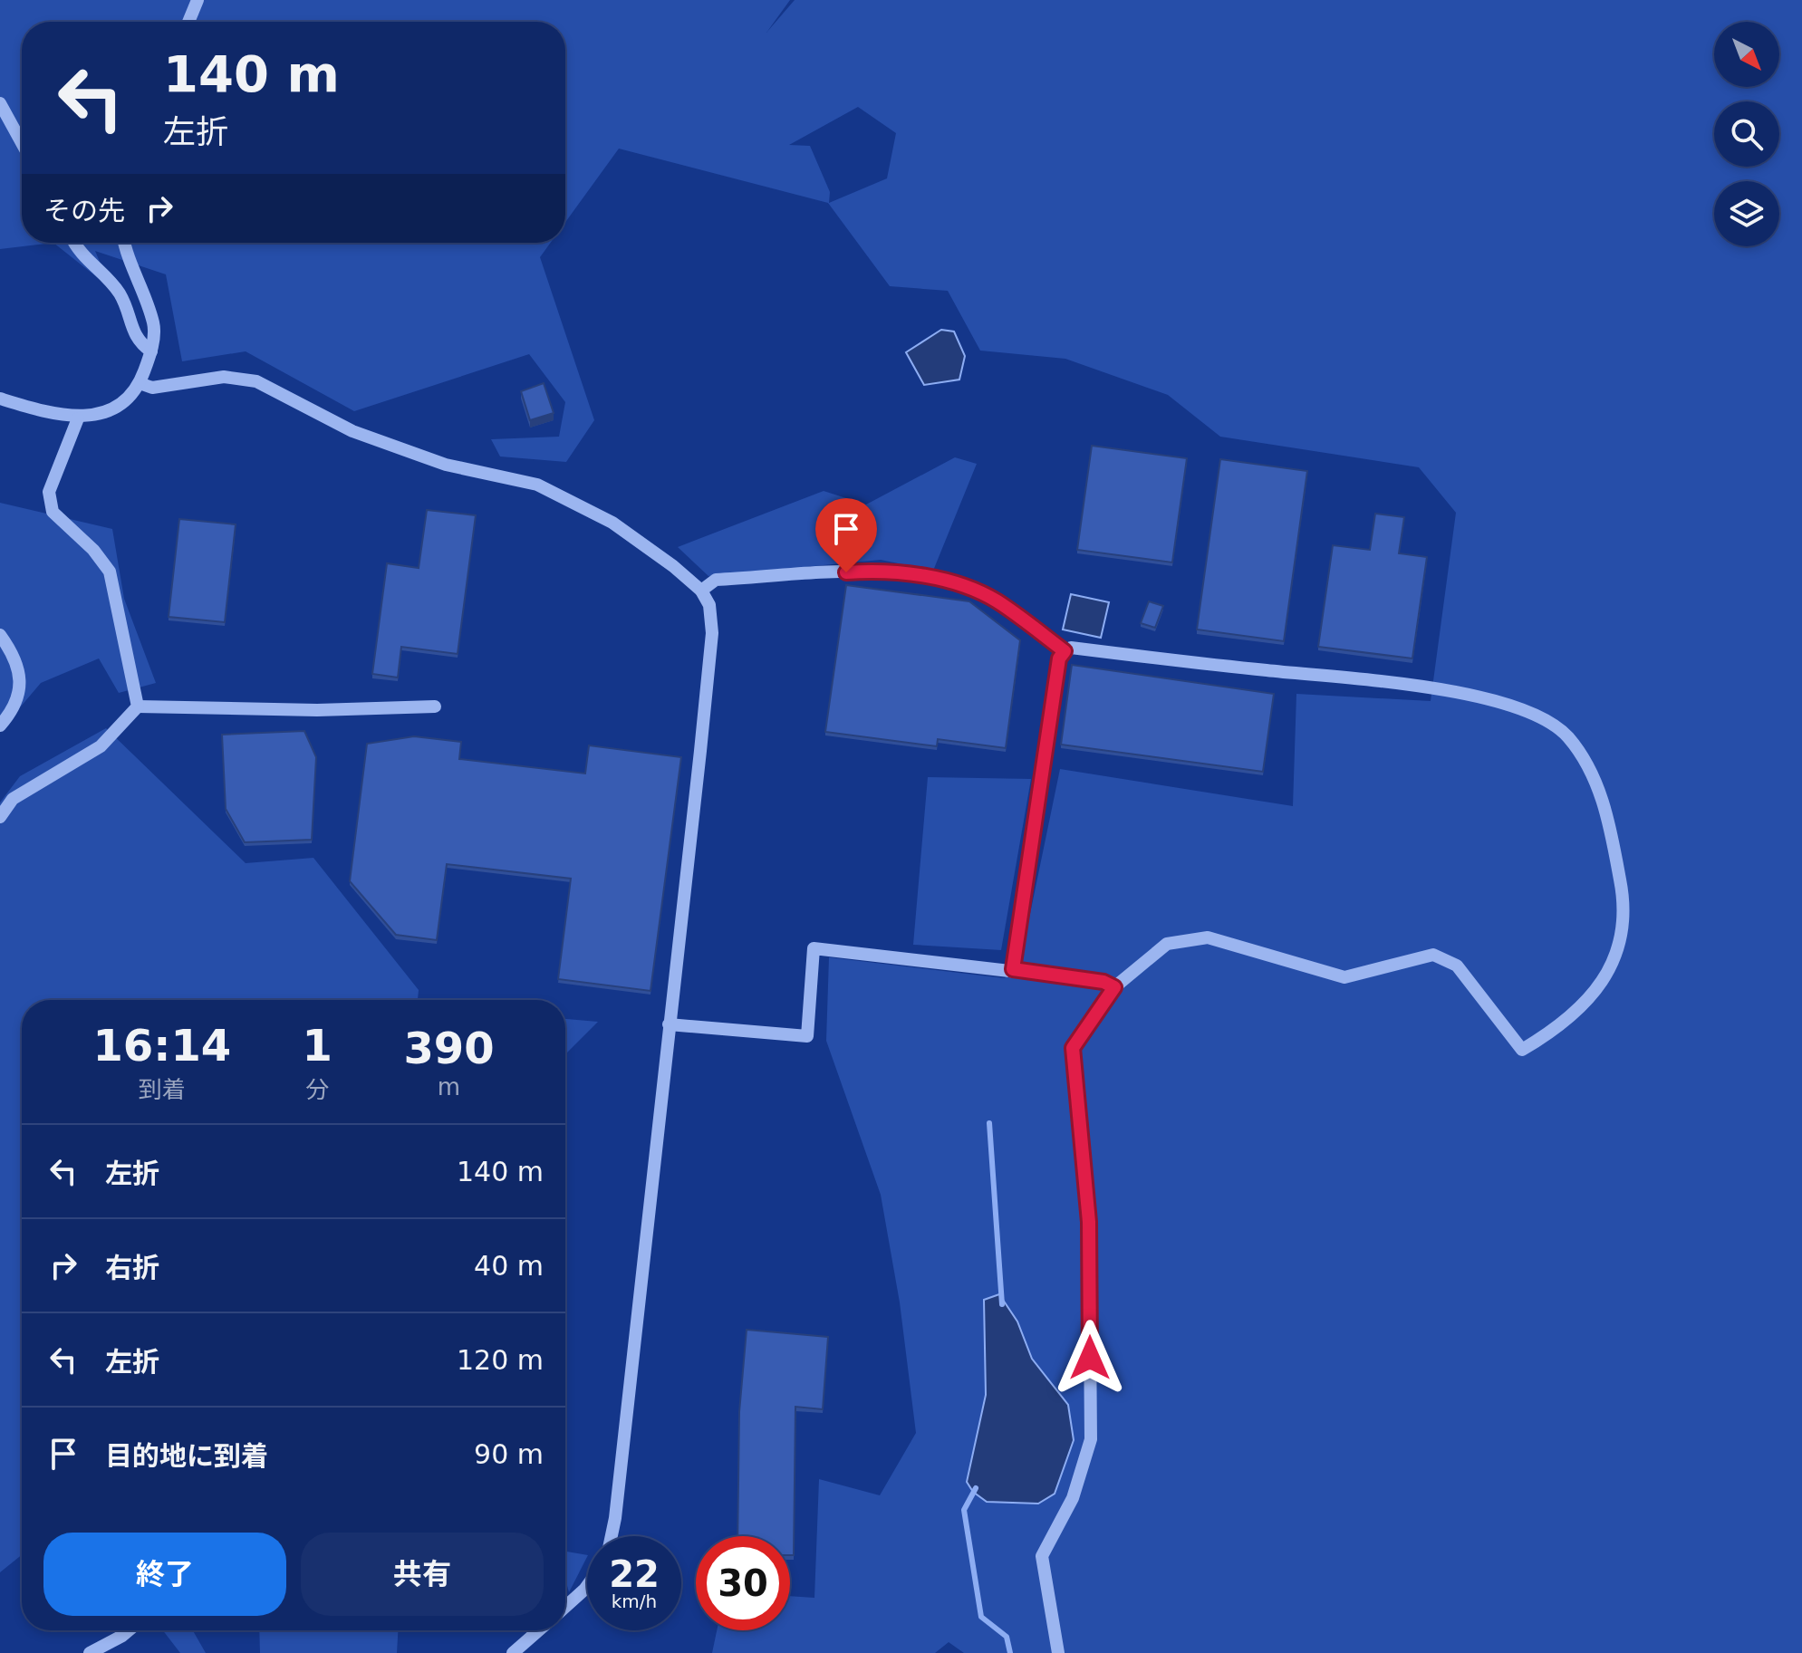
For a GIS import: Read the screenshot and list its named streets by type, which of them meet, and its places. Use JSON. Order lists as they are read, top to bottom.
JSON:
{
  "north": "bottom right",
  "page": {
    "turn": ["140 m", "左折"],
    "then": "その先",
    "eta": [
      "16:14",
      "到着",
      "1",
      "分",
      "390",
      "m"
    ],
    "list": [
      {
        "name": "左折",
        "value": "140 m"
      },
      {
        "name": "右折",
        "value": "40 m"
      },
      {
        "name": "左折",
        "value": "120 m"
      },
      {
        "name": "目的地に到着",
        "value": "90 m"
      }
    ],
    "buttons": ["終了", "共有"],
    "speed": "22 km/h",
    "limit": "30"
  }
}
